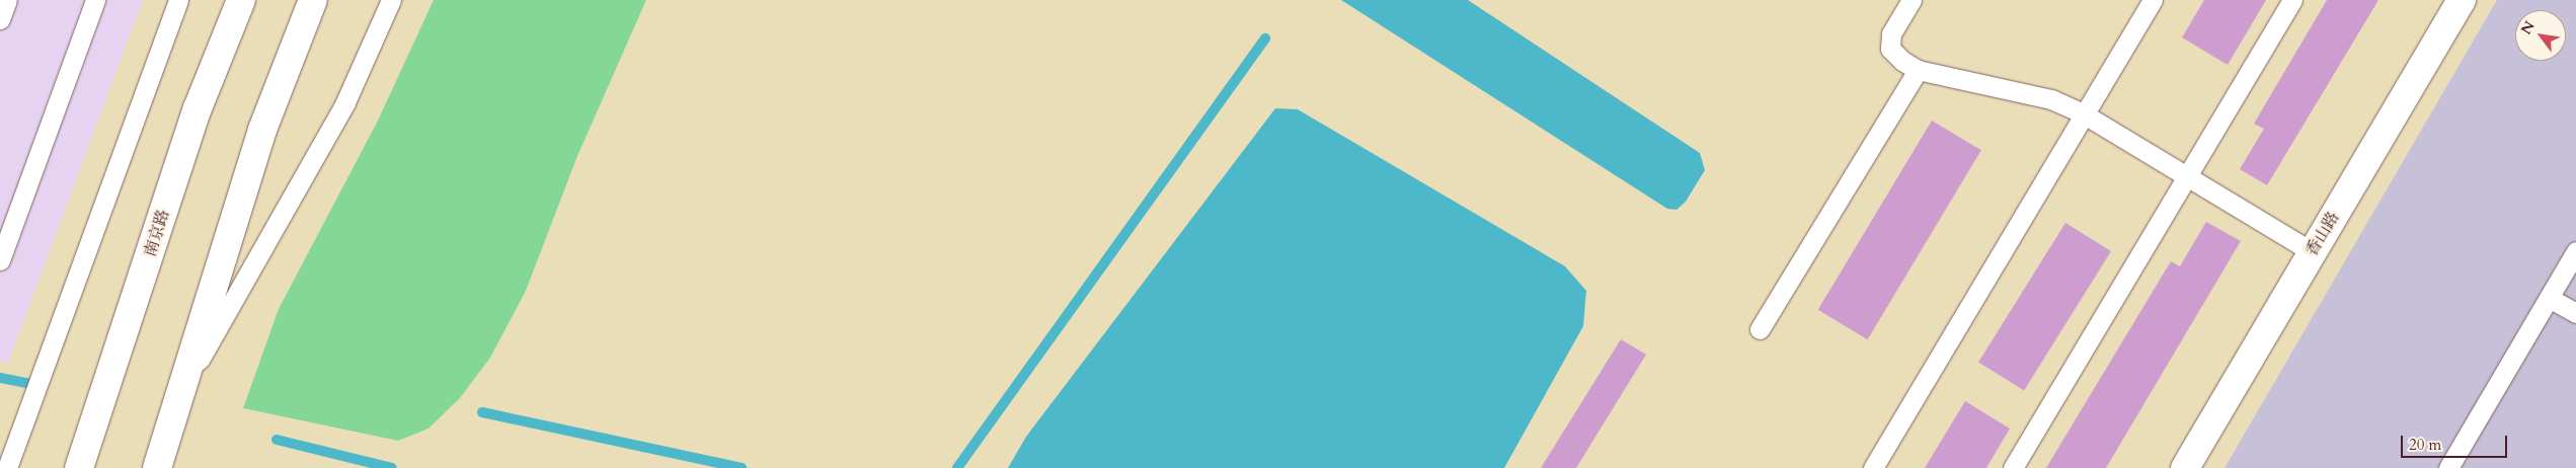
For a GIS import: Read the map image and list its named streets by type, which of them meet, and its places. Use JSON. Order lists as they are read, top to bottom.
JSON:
{
  "streets": {
    "main road": ["南京路", "香山路"]
  },
  "scale_bar": "20 m",
  "north": "top left"
}
